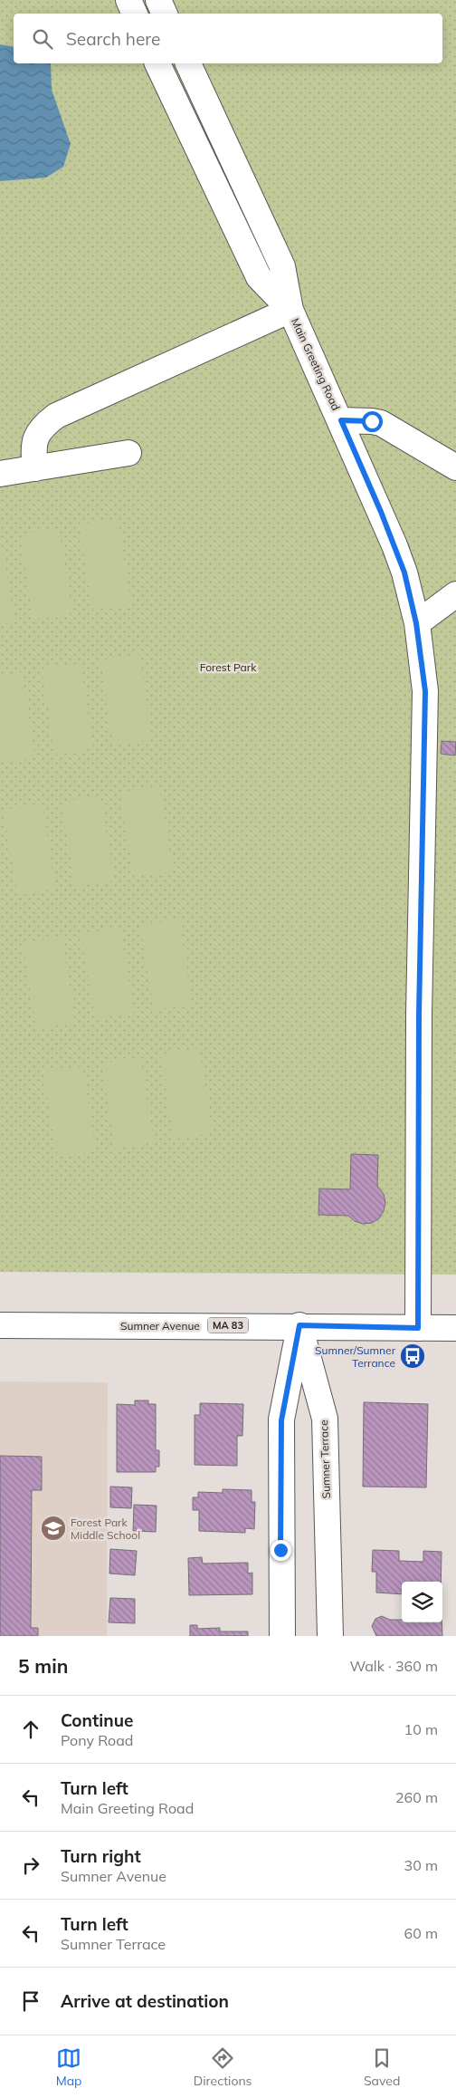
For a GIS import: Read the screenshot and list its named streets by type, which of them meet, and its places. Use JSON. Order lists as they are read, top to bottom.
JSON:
{
  "streets": {
    "street": [
      "Main Greeting Road",
      "Sumner Avenue",
      "MA 83",
      "Sumner Terrace"
    ]
  },
  "crossings": [
    ["Main Greeting Road", "Sumner Avenue"],
    ["Sumner Avenue", "Sumner Terrace"]
  ],
  "parks": ["Forest Park"],
  "places": {
    "bus stop": ["Sumner/Sumner Terrance"],
    "school or university": ["Forest Park Middle School"]
  },
  "page": {
    "search": "Search here",
    "heading": ["5 min", "Walk · 360 m"],
    "list": [
      ["Continue", "Pony Road", "10 m"],
      ["Turn left", "Main Greeting Road", "260 m"],
      ["Turn right", "Sumner Avenue", "30 m"],
      ["Turn left", "Sumner Terrace", "60 m"],
      "Arrive at destination"
    ],
    "nav": ["Map", "Directions", "Saved"]
  }
}
